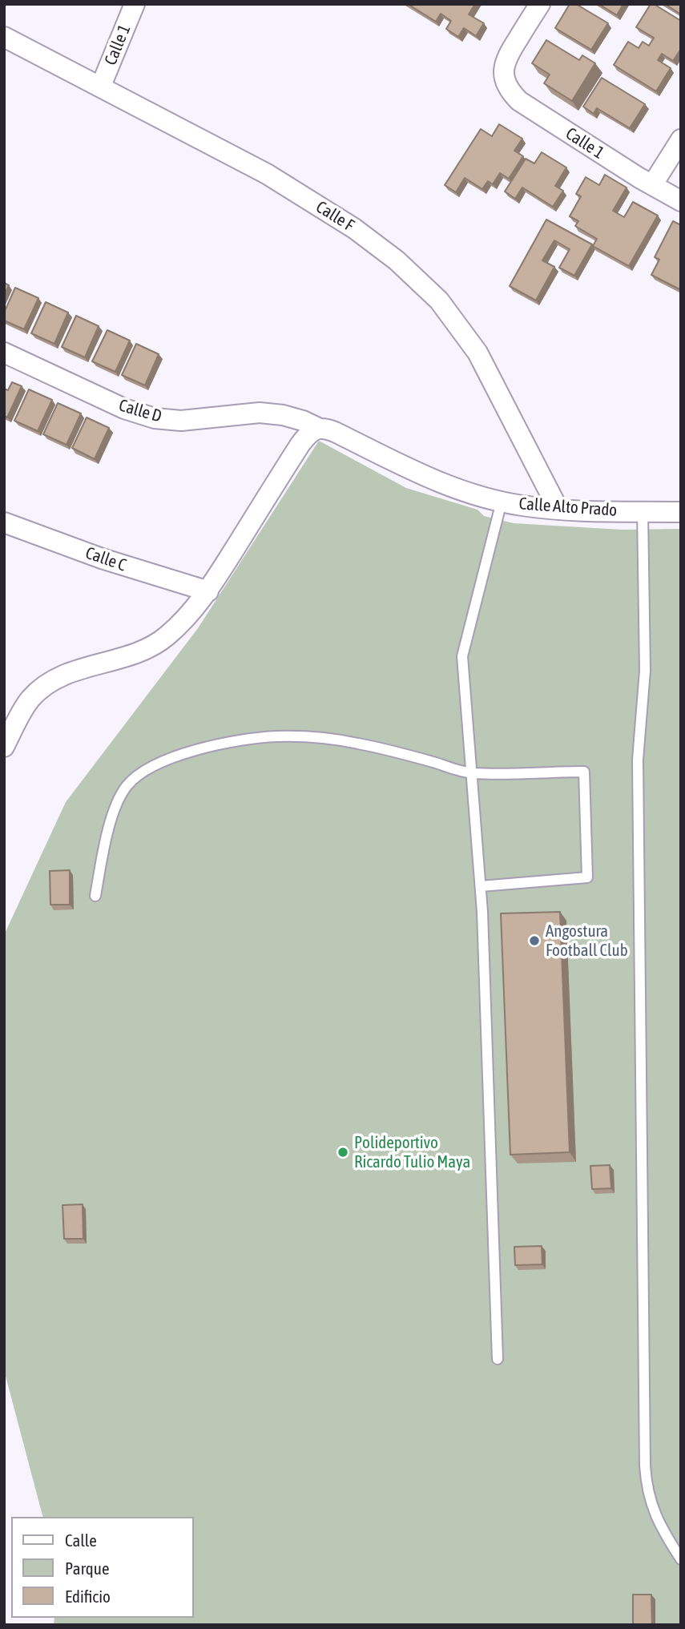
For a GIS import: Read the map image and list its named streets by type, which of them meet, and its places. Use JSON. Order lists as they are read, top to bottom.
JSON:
{
  "streets": {
    "street": [
      "Calle 1",
      "Calle F",
      "Calle D",
      "Calle Alto Prado",
      "Calle C"
    ]
  },
  "crossings": [
    ["Calle 1", "Calle F"],
    ["Calle F", "Calle Alto Prado"],
    ["Calle D", "Calle Alto Prado"]
  ],
  "places": ["Angostura Football Club", "Polideportivo Ricardo Tulio Maya"],
  "legend": ["Calle", "Parque", "Edificio"]
}
